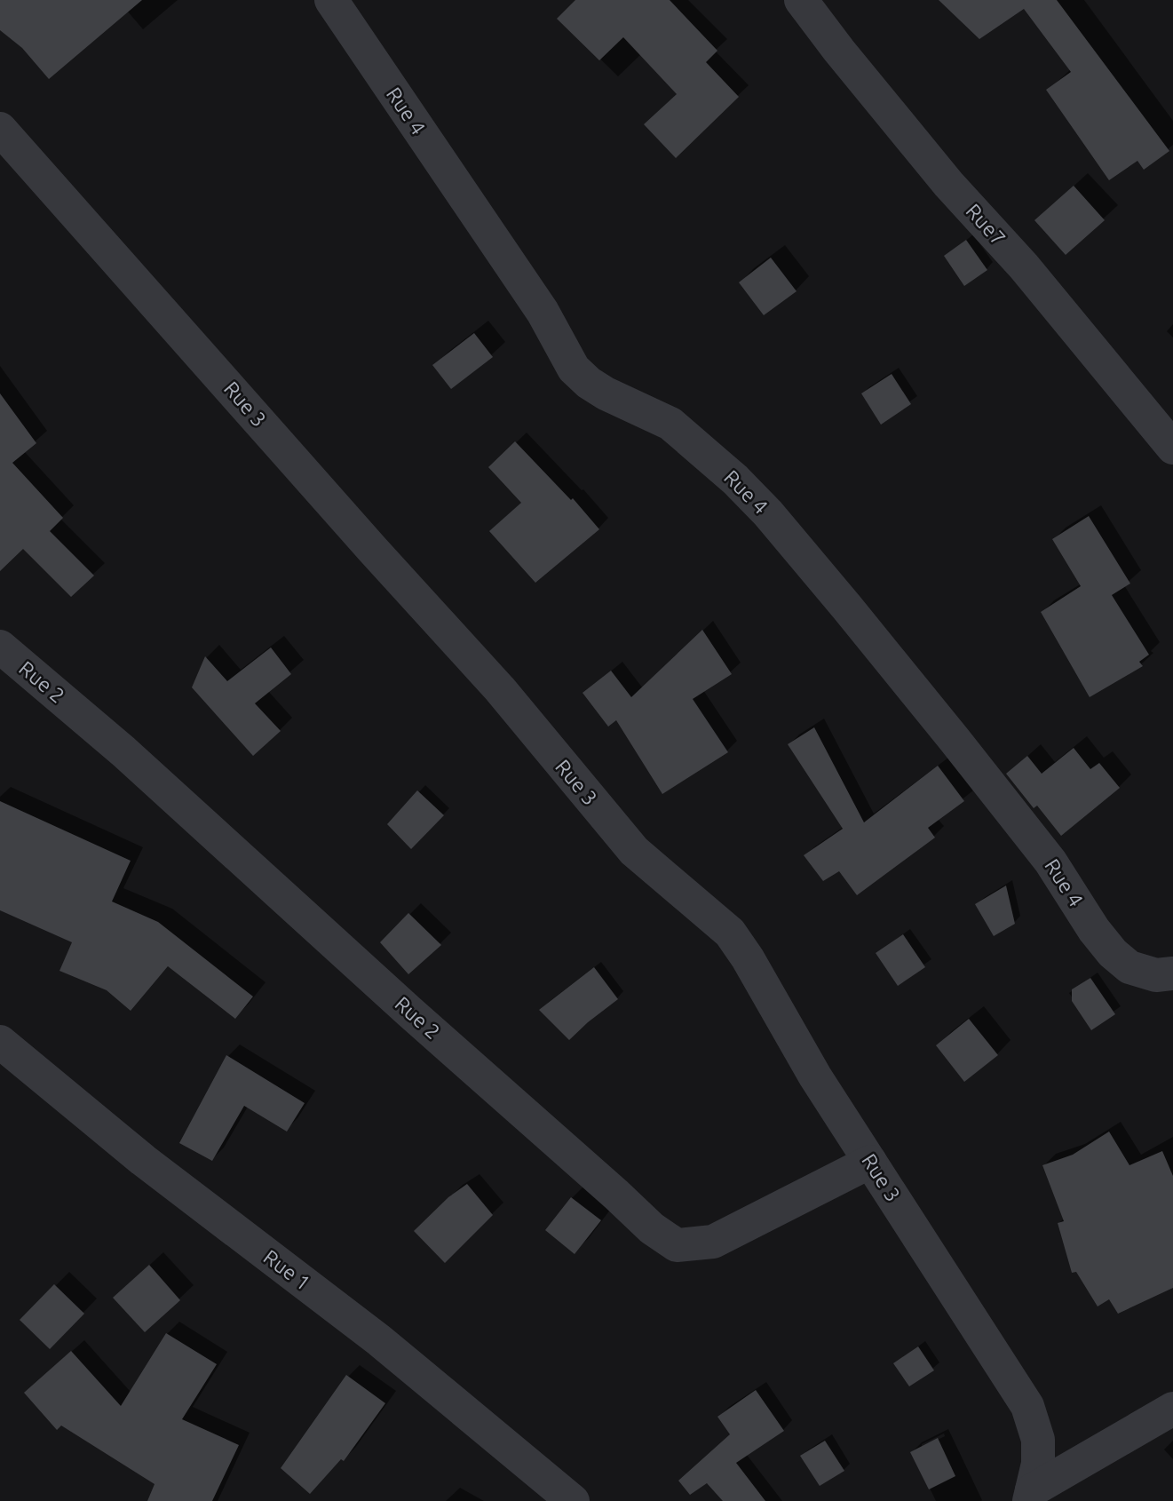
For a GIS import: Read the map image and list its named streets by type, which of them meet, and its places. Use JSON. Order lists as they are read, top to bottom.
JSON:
{
  "streets": {
    "street": [
      "Rue 4",
      "Rue7",
      "Rue 3",
      "Rue 2",
      "Rue 1"
    ]
  },
  "crossings": [
    ["Rue 3", "Rue 2"]
  ]
}
